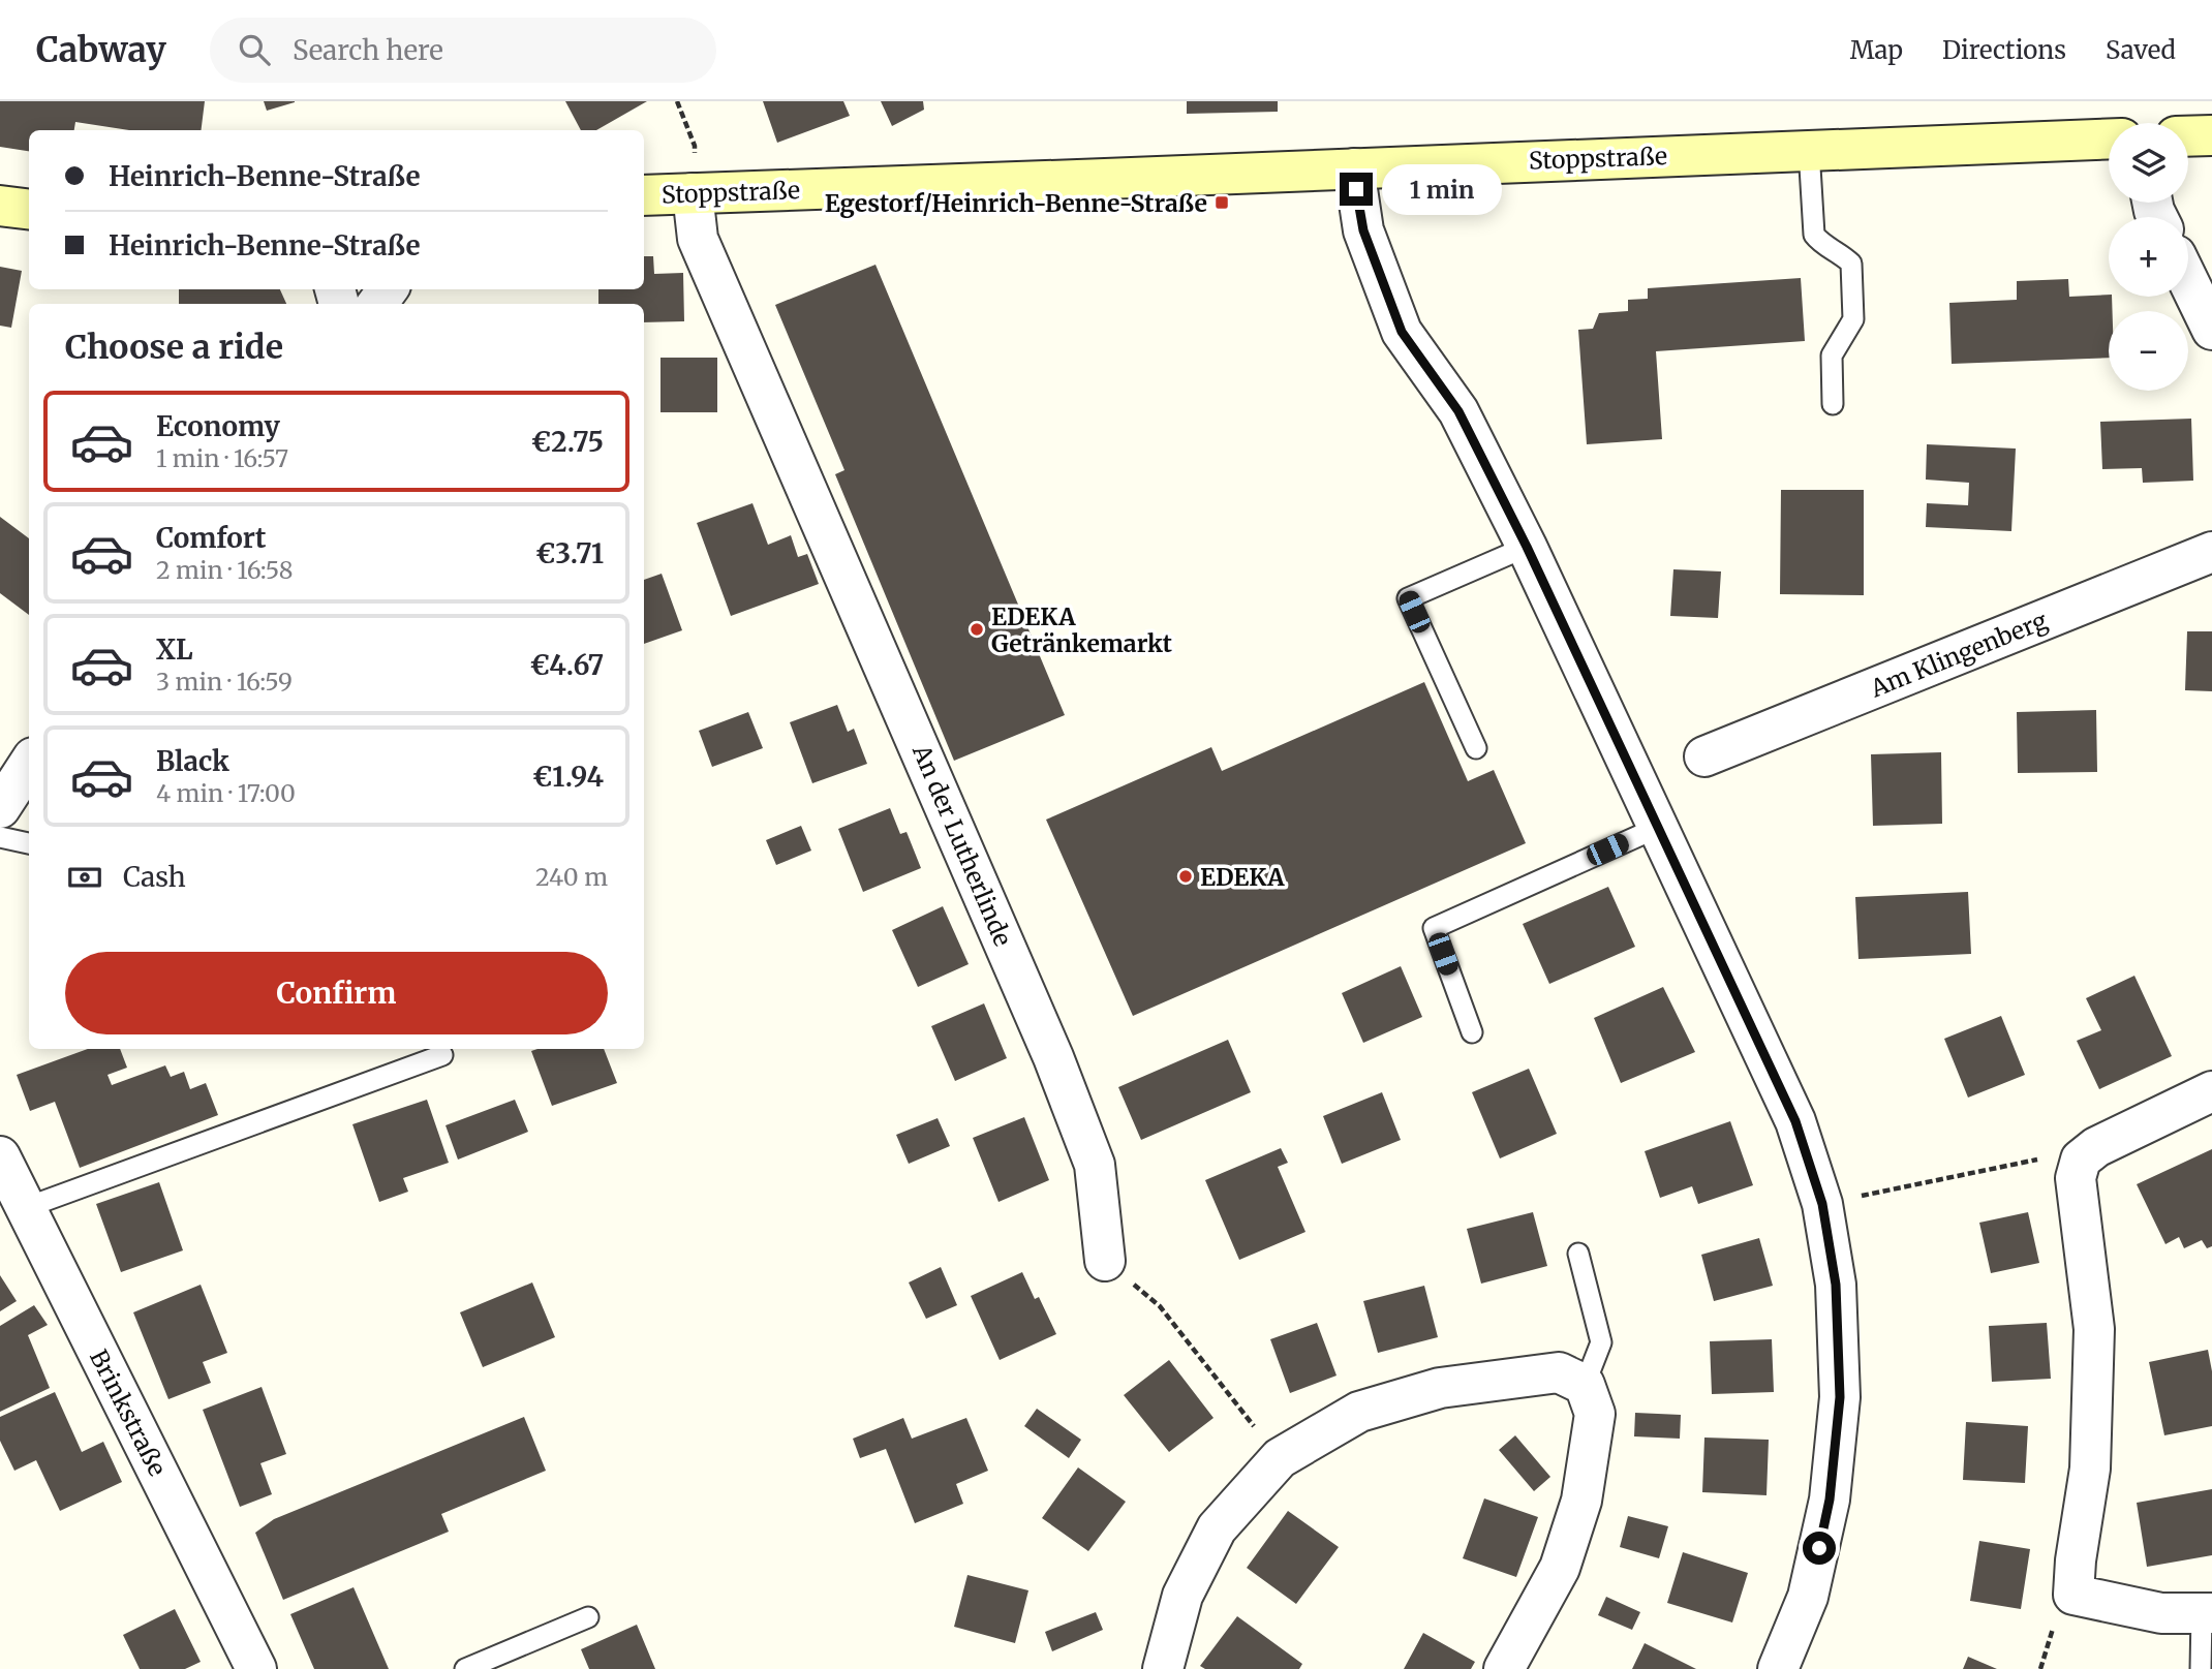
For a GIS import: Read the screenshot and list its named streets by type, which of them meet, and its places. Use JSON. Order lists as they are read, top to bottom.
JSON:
{
  "streets": {
    "main road": ["Stoppstraße"],
    "street": ["Am Klingenberg", "An der Lutherlinde", "Brinkstraße"]
  },
  "crossings": [
    ["Stoppstraße", "An der Lutherlinde"]
  ],
  "places": {
    "transit": ["Egestorf/Heinrich-Benne-Straße"],
    "other": ["EDEKA Getränkemarkt", "EDEKA"]
  },
  "page": {
    "header": "Cabway",
    "search": "Search here",
    "nav": ["Map", "Directions", "Saved"],
    "map_buttons": ["+", "−"],
    "banner": ["Heinrich-Benne-Straße", "Heinrich-Benne-Straße"],
    "bubble": "1 min",
    "heading": "Choose a ride",
    "list": [
      {
        "name": "Economy",
        "note": "1 min · 16:57",
        "value": "€2.75"
      },
      {
        "name": "Comfort",
        "note": "2 min · 16:58",
        "value": "€3.71"
      },
      {
        "name": "XL",
        "note": "3 min · 16:59",
        "value": "€4.67"
      },
      {
        "name": "Black",
        "note": "4 min · 17:00",
        "value": "€1.94"
      }
    ],
    "pay": ["Cash", "240 m"],
    "buttons": "Confirm"
  }
}
